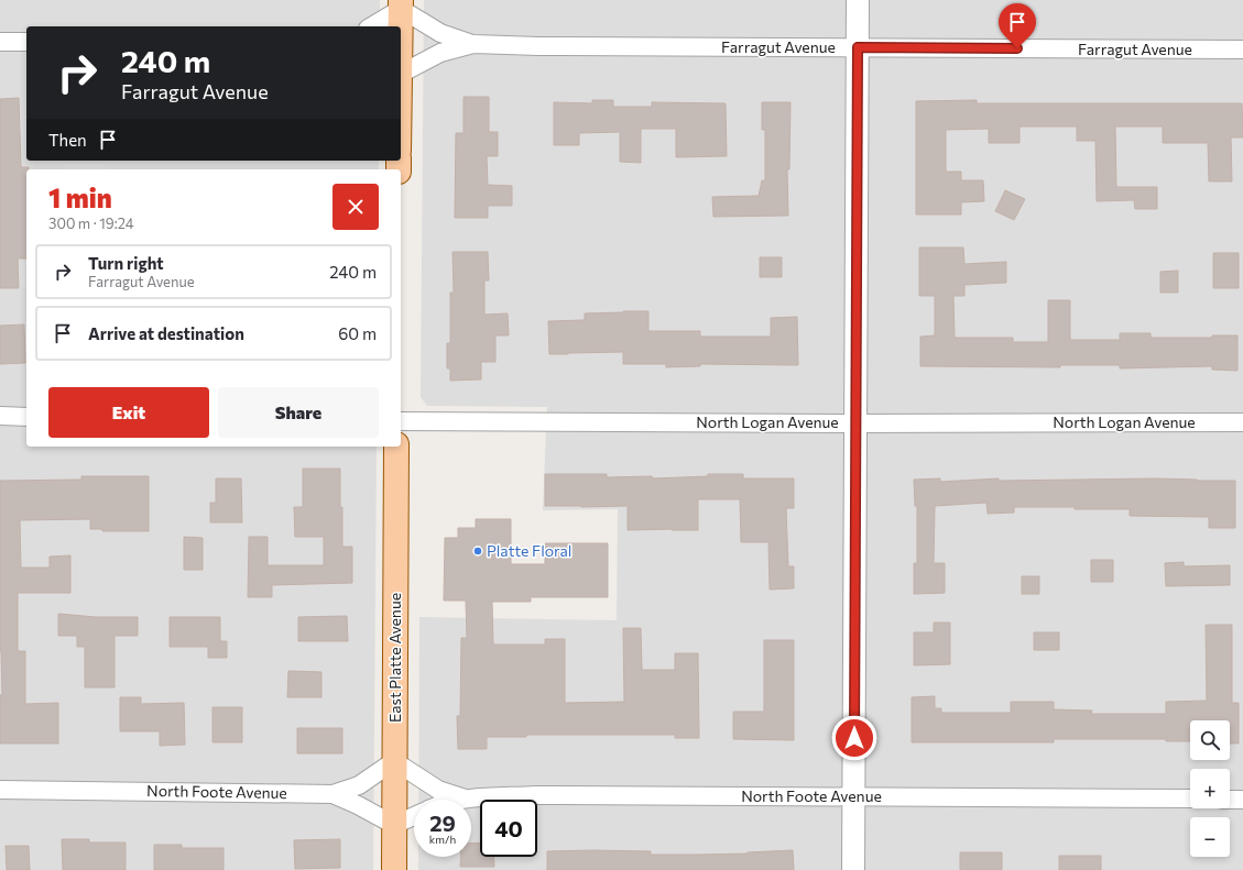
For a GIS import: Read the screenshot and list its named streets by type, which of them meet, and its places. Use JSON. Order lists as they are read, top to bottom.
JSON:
{
  "streets": {
    "main road": ["East Platte Avenue"],
    "street": ["Farragut Avenue", "North Logan Avenue", "North Foote Avenue"]
  },
  "crossings": [
    ["East Platte Avenue", "North Foote Avenue"]
  ],
  "places": ["Platte Floral"],
  "page": {
    "turn": ["240 m", "Farragut Avenue"],
    "then": "Then",
    "heading": ["1 min", "300 m · 19:24"],
    "list": [
      {
        "name": "Turn right",
        "note": "Farragut Avenue",
        "value": "240 m"
      },
      {
        "name": "Arrive at destination",
        "value": "60 m"
      }
    ],
    "buttons": ["Exit", "Share"],
    "map_buttons": ["+", "−"],
    "speed": "29 km/h",
    "limit": "40"
  }
}
